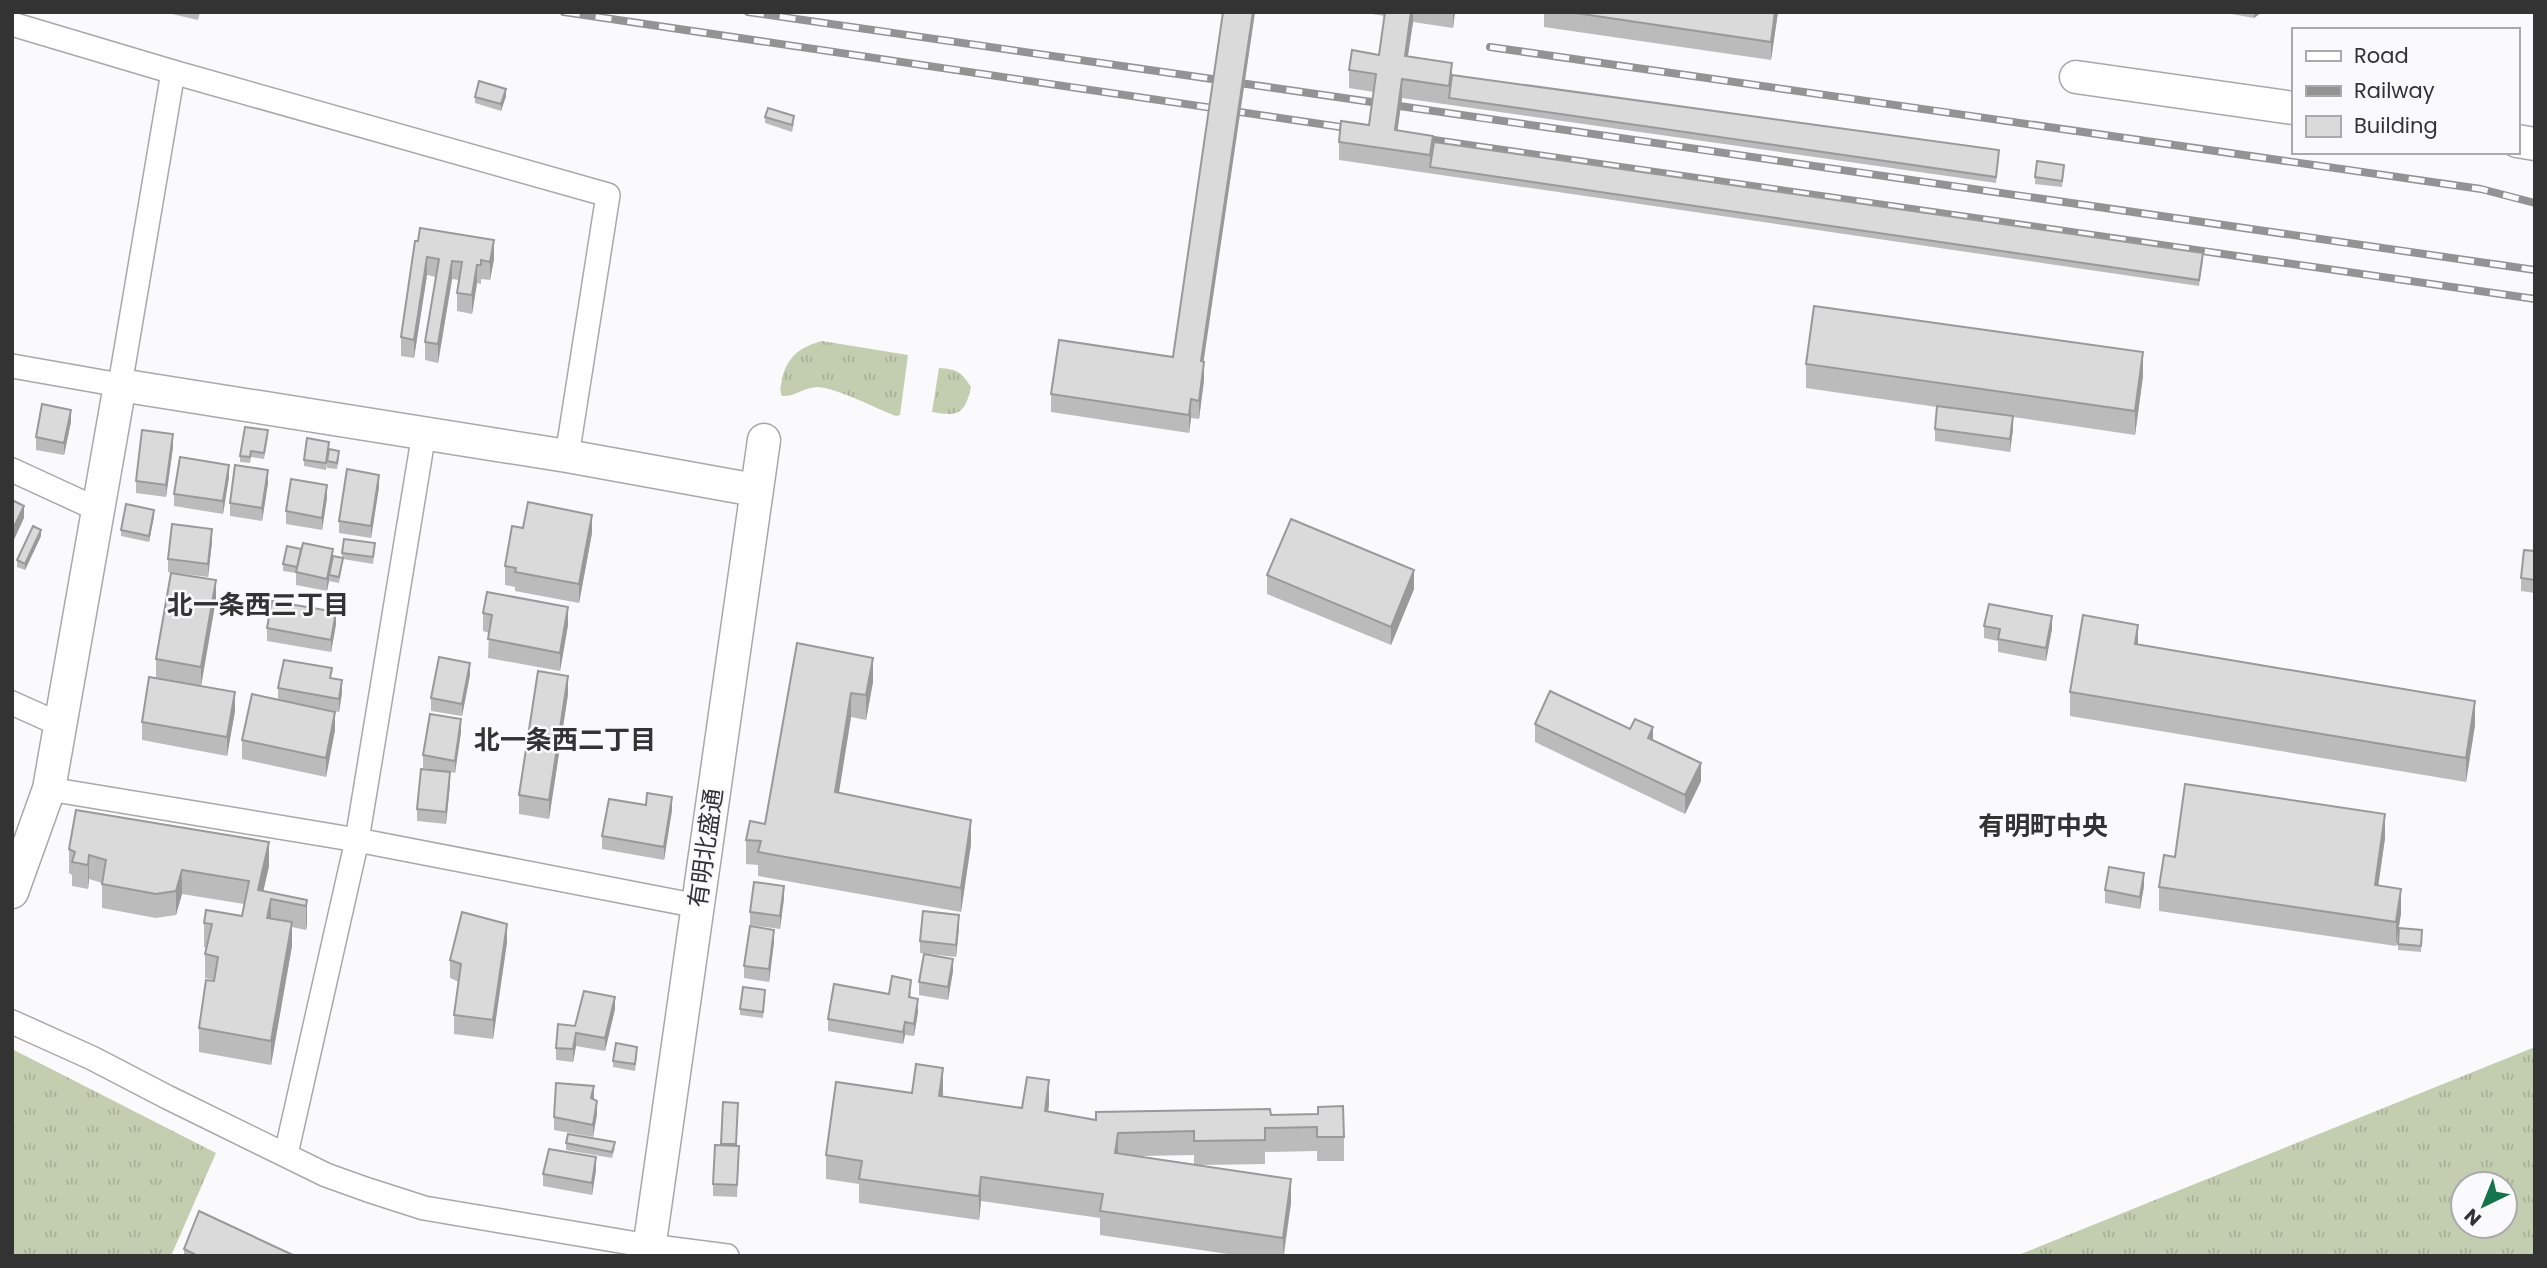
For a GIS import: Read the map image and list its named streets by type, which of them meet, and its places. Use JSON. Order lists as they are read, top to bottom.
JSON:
{
  "streets": {
    "street": ["有明北盛通"]
  },
  "districts": ["北一条西三丁目", "北一条西二丁目", "有明町中央"],
  "legend": ["Road", "Railway", "Building"],
  "north": "bottom left"
}
